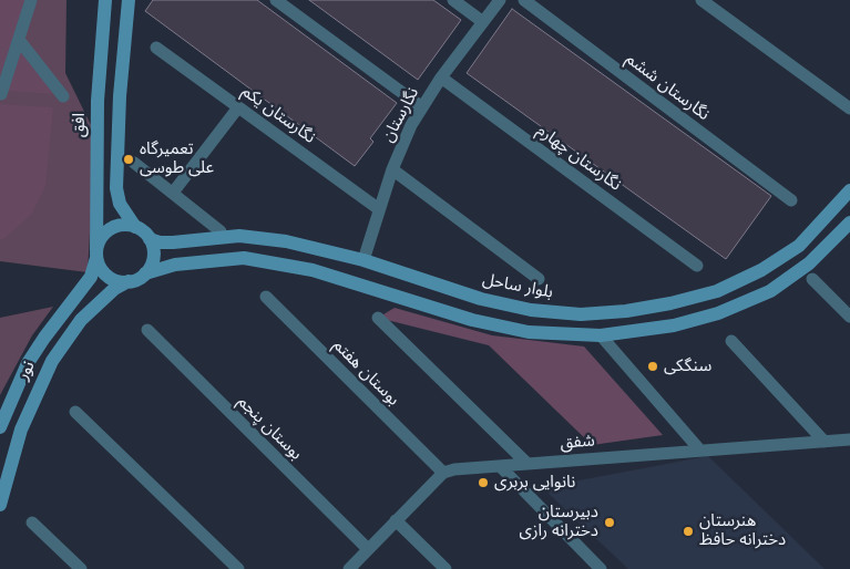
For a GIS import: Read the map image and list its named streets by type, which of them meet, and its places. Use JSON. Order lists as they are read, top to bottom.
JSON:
{
  "streets": {
    "main road": ["افق", "بلوار ساحل", "نور"],
    "street": [
      "نگارستان ششم",
      "نگارستان یکم",
      "نگارستان",
      "نگارستان چهارم",
      "بوستان هفتم",
      "بوستان پنجم",
      "شفق"
    ]
  },
  "crossings": [
    ["نگارستان یکم", "نگارستان"],
    ["نگارستان", "نگارستان چهارم"],
    ["نگارستان", "بلوار ساحل"],
    ["افق", "بلوار ساحل"],
    ["افق", "نور"],
    ["بلوار ساحل", "نور"],
    ["بوستان هفتم", "شفق"]
  ],
  "places": [
    "تعمیرگاه علی طوسی",
    "سنگکی",
    "نانوایی بربری",
    "دبیرستان دخترانه رازی",
    "هنرستان دخترانه حافظ"
  ]
}
